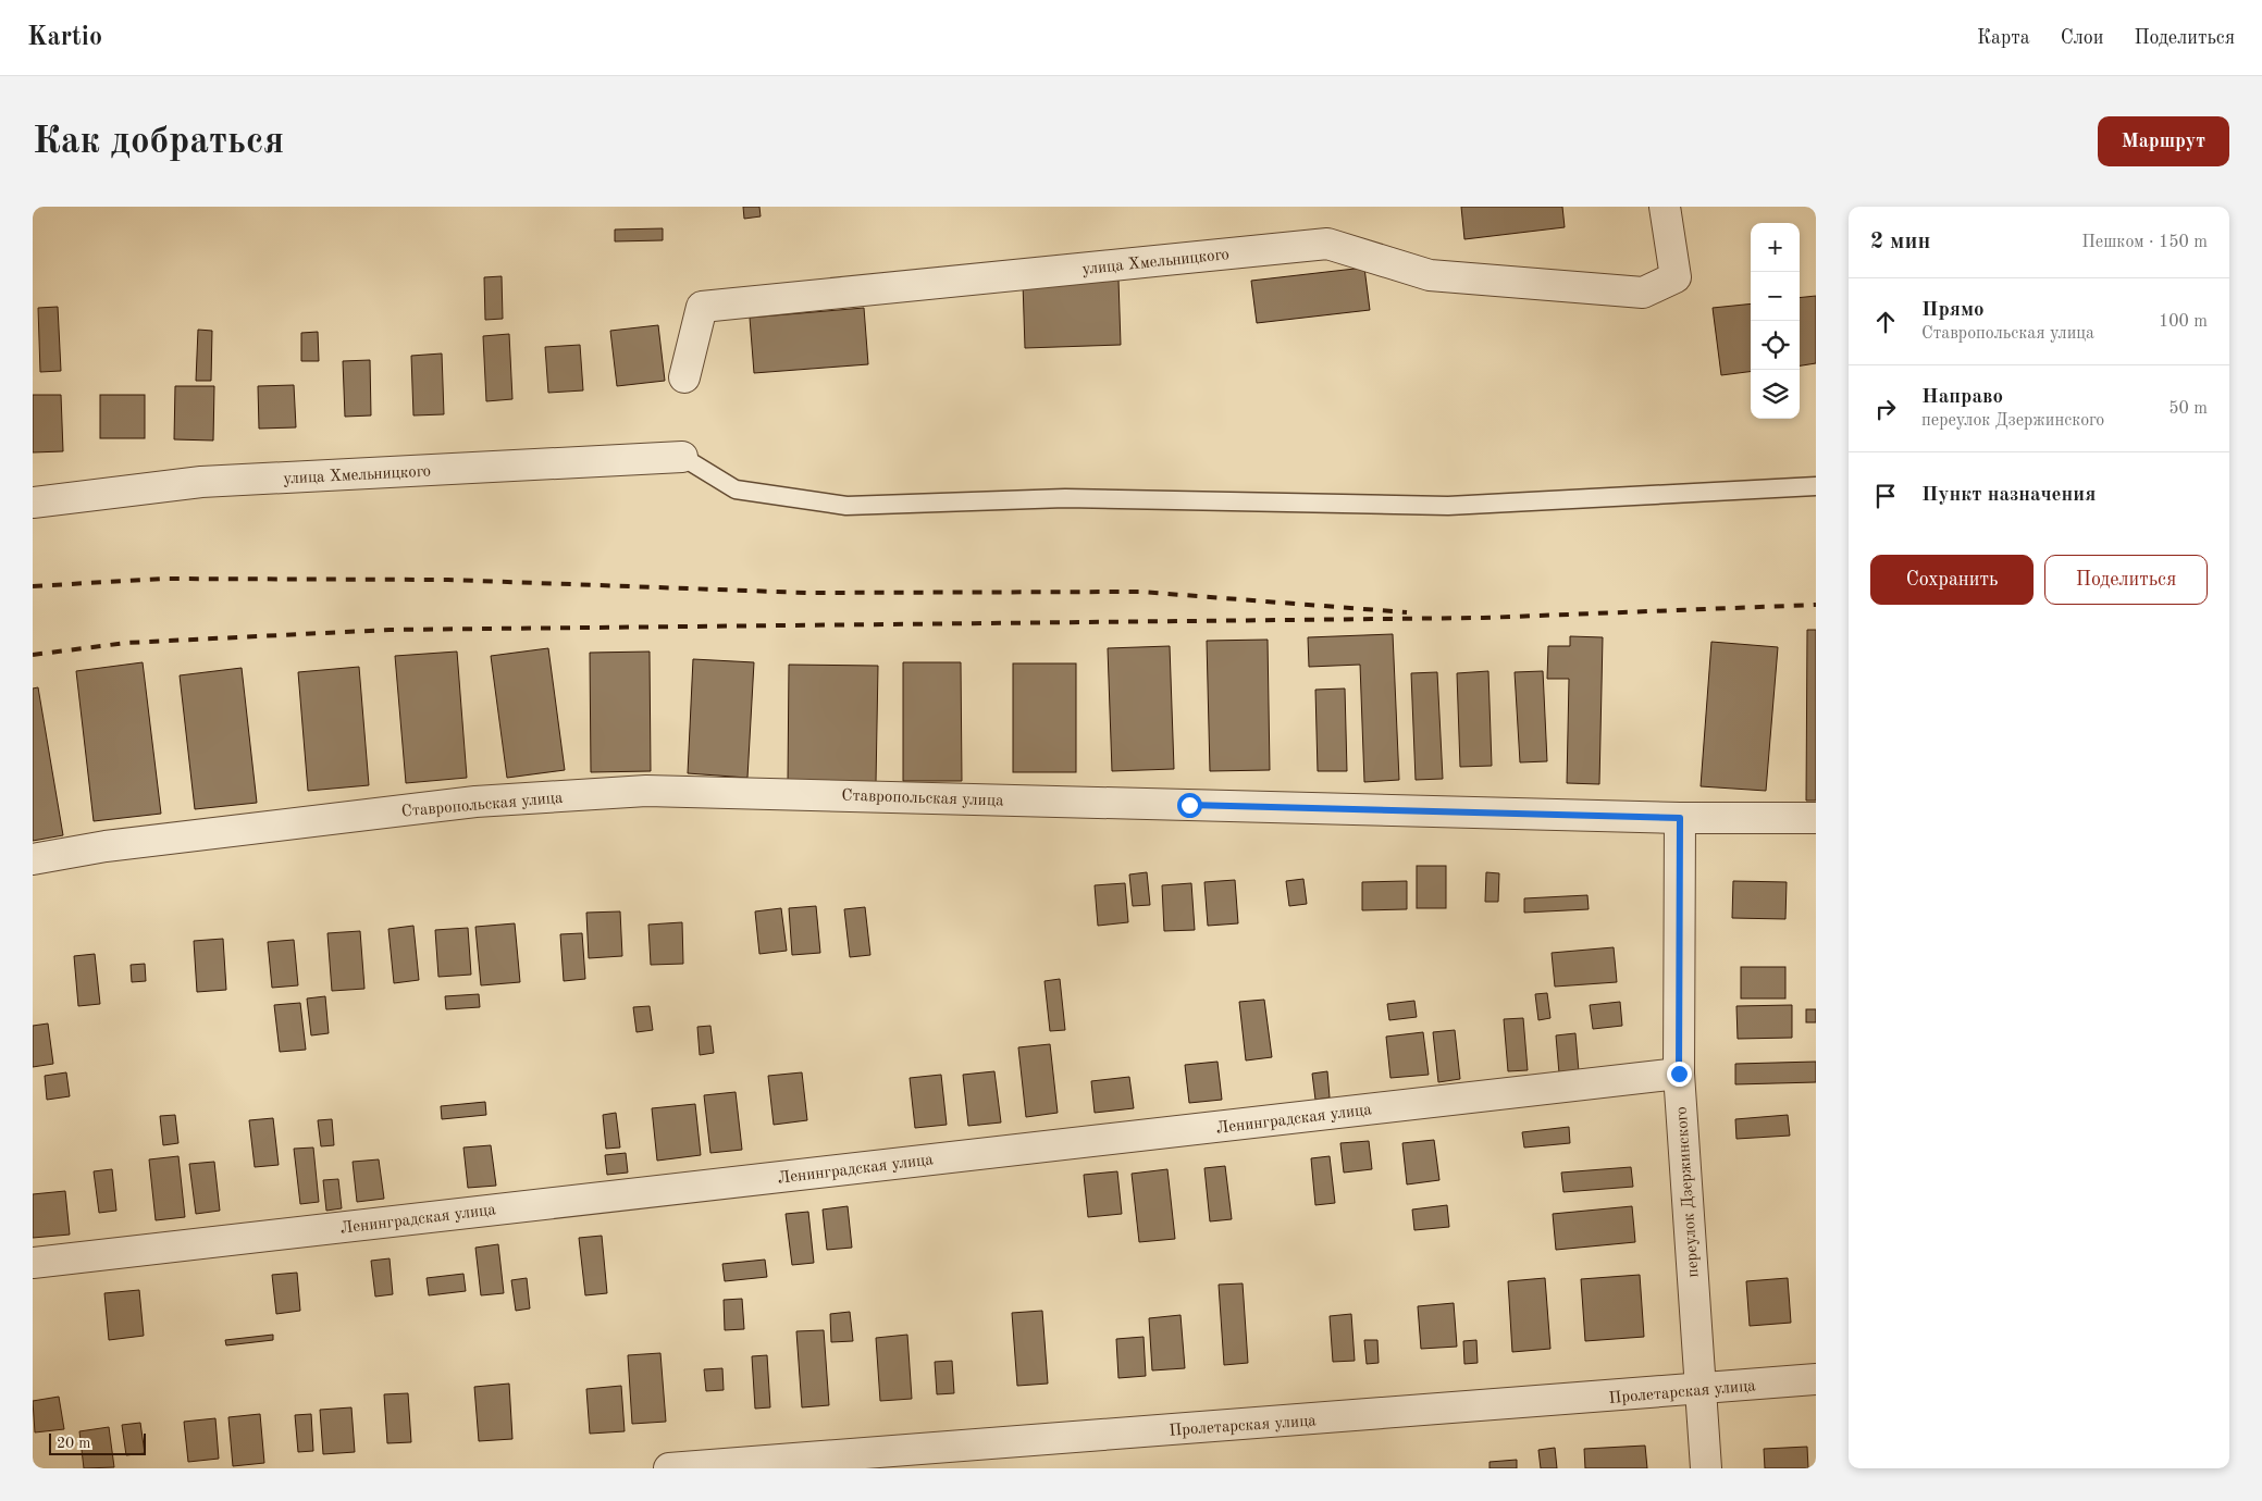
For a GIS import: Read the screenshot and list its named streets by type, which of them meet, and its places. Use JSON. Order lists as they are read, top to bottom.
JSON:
{
  "streets": {
    "street": [
      "улица Хмельницкого",
      "Ставропольская улица",
      "Ленинградская улица",
      "переулок Дзержинского",
      "Пролетарская улица"
    ]
  },
  "crossings": [
    ["Ставропольская улица", "переулок Дзержинского"],
    ["Ленинградская улица", "переулок Дзержинского"],
    ["переулок Дзержинского", "Пролетарская улица"]
  ],
  "scale_bar": "20 m",
  "page": {
    "header": "Kartio",
    "nav": ["Карта", "Слои", "Поделиться"],
    "buttons": [
      "Маршрут",
      ["Сохранить", "Поделиться"]
    ],
    "title": "Как добраться",
    "heading": ["2 мин", "Пешком · 150 m"],
    "map_buttons": ["+", "−"],
    "list": [
      ["Прямо", "Ставропольская улица", "100 m"],
      ["Направо", "переулок Дзержинского", "50 m"],
      "Пункт назначения"
    ],
    "scale": "20 m"
  }
}
